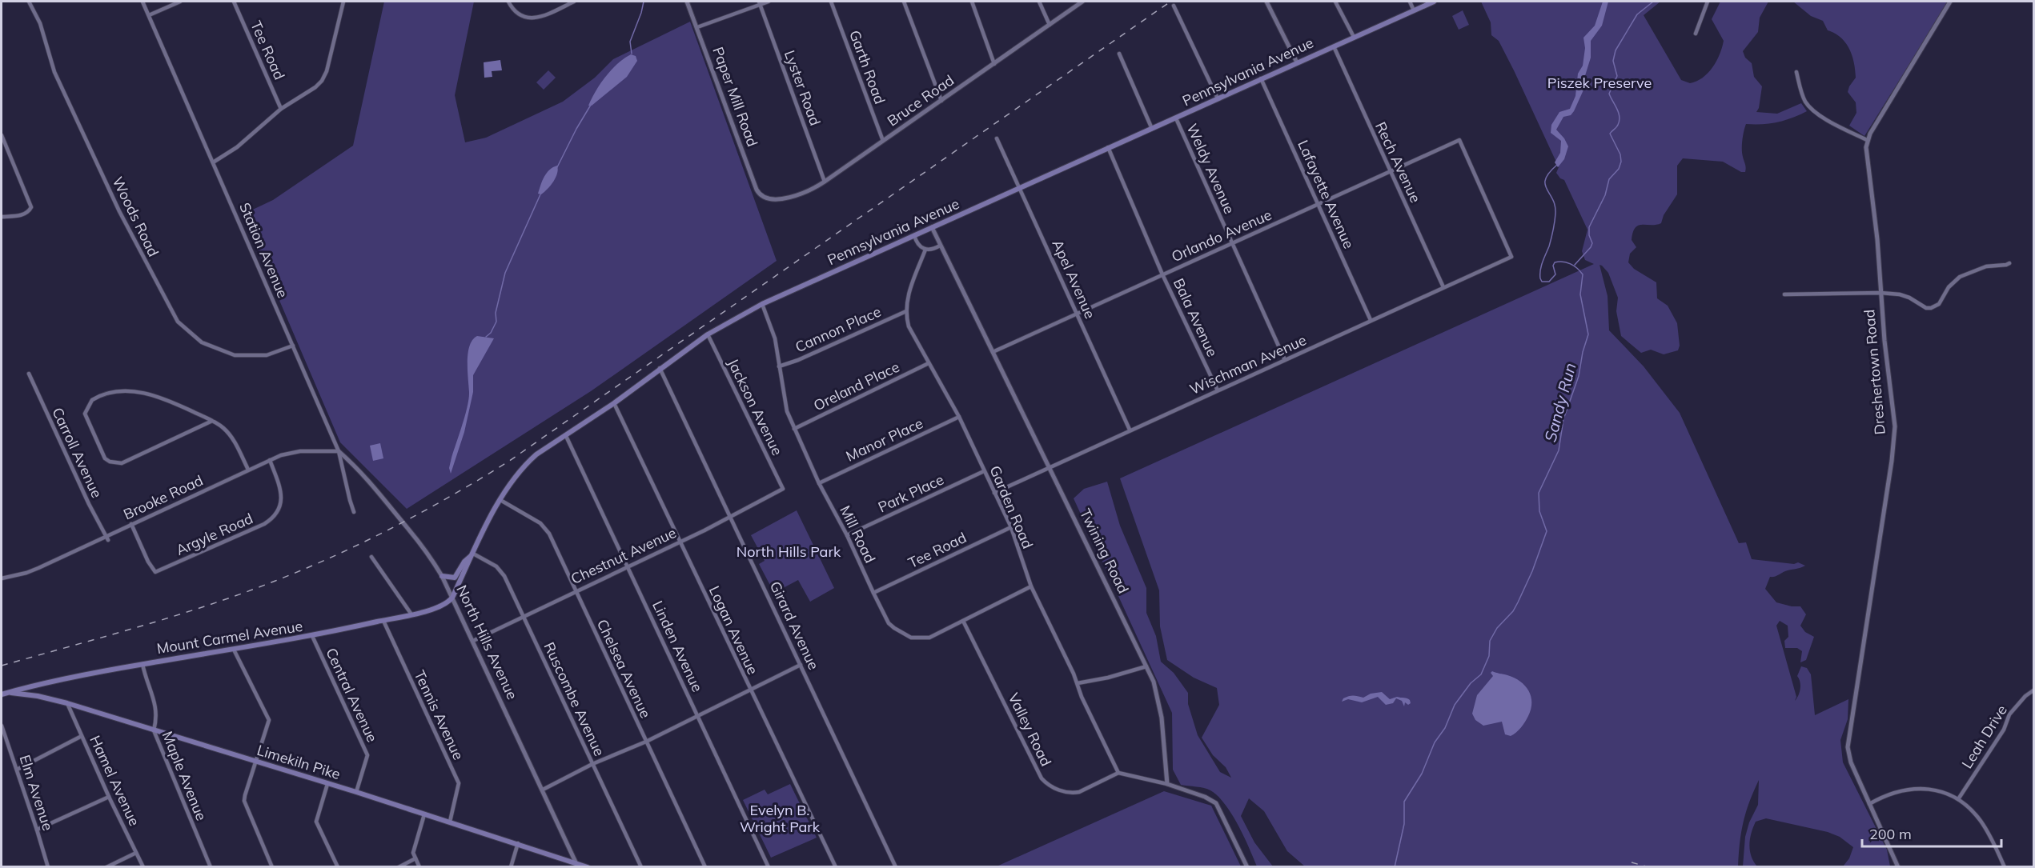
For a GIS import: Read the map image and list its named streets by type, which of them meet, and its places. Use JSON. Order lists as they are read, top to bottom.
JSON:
{
  "streets": {
    "main road": ["Pennsylvania Avenue", "Mount Carmel Avenue", "Limekiln Pike"],
    "street": [
      "Tee Road",
      "Garth Road",
      "Lyster Road",
      "Paper Mill Road",
      "Bruce Road",
      "Rech Avenue",
      "Weldy Avenue",
      "Lafayette Avenue",
      "Woods Road",
      "Orlando Avenue",
      "Station Avenue",
      "Apel Avenue",
      "Bala Avenue",
      "Cannon Place",
      "Wischman Avenue",
      "Dreshertown Road",
      "Oreland Place",
      "Jackson Avenue",
      "Manor Place",
      "Carroll Avenue",
      "Park Place",
      "Brooke Road",
      "Garden Road",
      "Argyle Road",
      "Mill Road",
      "Twining Road",
      "Chestnut Avenue",
      "Girard Avenue",
      "Logan Avenue",
      "North Hills Avenue",
      "Linden Avenue",
      "Chelsea Avenue",
      "Central Avenue",
      "Ruscombe Avenue",
      "Tennis Avenue",
      "Valley Road",
      "Leah Drive",
      "Maple Avenue",
      "Hamel Avenue",
      "Elm Avenue"
    ]
  },
  "crossings": [
    ["Tee Road", "Garden Road"],
    ["Tee Road", "Mill Road"],
    ["Garth Road", "Bruce Road"],
    ["Pennsylvania Avenue", "Rech Avenue"],
    ["Pennsylvania Avenue", "Weldy Avenue"],
    ["Pennsylvania Avenue", "Lafayette Avenue"],
    ["Pennsylvania Avenue", "Apel Avenue"],
    ["Pennsylvania Avenue", "Bala Avenue"],
    ["Pennsylvania Avenue", "Jackson Avenue"],
    ["Pennsylvania Avenue", "Mill Road"],
    ["Pennsylvania Avenue", "Twining Road"],
    ["Pennsylvania Avenue", "Girard Avenue"],
    ["Pennsylvania Avenue", "Logan Avenue"],
    ["Pennsylvania Avenue", "Mount Carmel Avenue"],
    ["Pennsylvania Avenue", "North Hills Avenue"],
    ["Pennsylvania Avenue", "Linden Avenue"],
    ["Pennsylvania Avenue", "Chelsea Avenue"],
    ["Pennsylvania Avenue", "Ruscombe Avenue"],
    ["Lyster Road", "Bruce Road"],
    ["Paper Mill Road", "Bruce Road"],
    ["Rech Avenue", "Orlando Avenue"],
    ["Rech Avenue", "Wischman Avenue"],
    ["Weldy Avenue", "Orlando Avenue"],
    ["Weldy Avenue", "Wischman Avenue"],
    ["Lafayette Avenue", "Orlando Avenue"],
    ["Lafayette Avenue", "Wischman Avenue"],
    ["Woods Road", "Station Avenue"],
    ["Orlando Avenue", "Apel Avenue"],
    ["Orlando Avenue", "Bala Avenue"],
    ["Orlando Avenue", "Wischman Avenue"],
    ["Orlando Avenue", "Twining Road"],
    ["Station Avenue", "Brooke Road"],
    ["Station Avenue", "North Hills Avenue"],
    ["Apel Avenue", "Wischman Avenue"],
    ["Bala Avenue", "Wischman Avenue"],
    ["Cannon Place", "Garden Road"],
    ["Cannon Place", "Mill Road"],
    ["Wischman Avenue", "Garden Road"],
    ["Wischman Avenue", "Twining Road"],
    ["Oreland Place", "Garden Road"],
    ["Oreland Place", "Mill Road"],
    ["Jackson Avenue", "Chestnut Avenue"],
    ["Manor Place", "Garden Road"],
    ["Manor Place", "Mill Road"],
    ["Carroll Avenue", "Brooke Road"],
    ["Park Place", "Garden Road"],
    ["Park Place", "Mill Road"],
    ["Brooke Road", "Argyle Road"],
    ["Brooke Road", "North Hills Avenue"],
    ["Garden Road", "Mill Road"],
    ["Garden Road", "Valley Road"],
    ["Mill Road", "Valley Road"],
    ["Chestnut Avenue", "Girard Avenue"],
    ["Chestnut Avenue", "Logan Avenue"],
    ["Chestnut Avenue", "North Hills Avenue"],
    ["Chestnut Avenue", "Linden Avenue"],
    ["Chestnut Avenue", "Chelsea Avenue"],
    ["Chestnut Avenue", "Ruscombe Avenue"],
    ["Mount Carmel Avenue", "North Hills Avenue"],
    ["Mount Carmel Avenue", "Central Avenue"],
    ["Mount Carmel Avenue", "Tennis Avenue"],
    ["Mount Carmel Avenue", "Limekiln Pike"],
    ["Mount Carmel Avenue", "Maple Avenue"],
    ["North Hills Avenue", "Limekiln Pike"],
    ["Central Avenue", "Limekiln Pike"],
    ["Tennis Avenue", "Limekiln Pike"],
    ["Limekiln Pike", "Maple Avenue"],
    ["Limekiln Pike", "Hamel Avenue"]
  ],
  "water": ["Sandy Run"],
  "parks": ["Piszek Preserve", "North Hills Park", "Evelyn B. Wright Park"],
  "scale_bar": "200 m"
}
